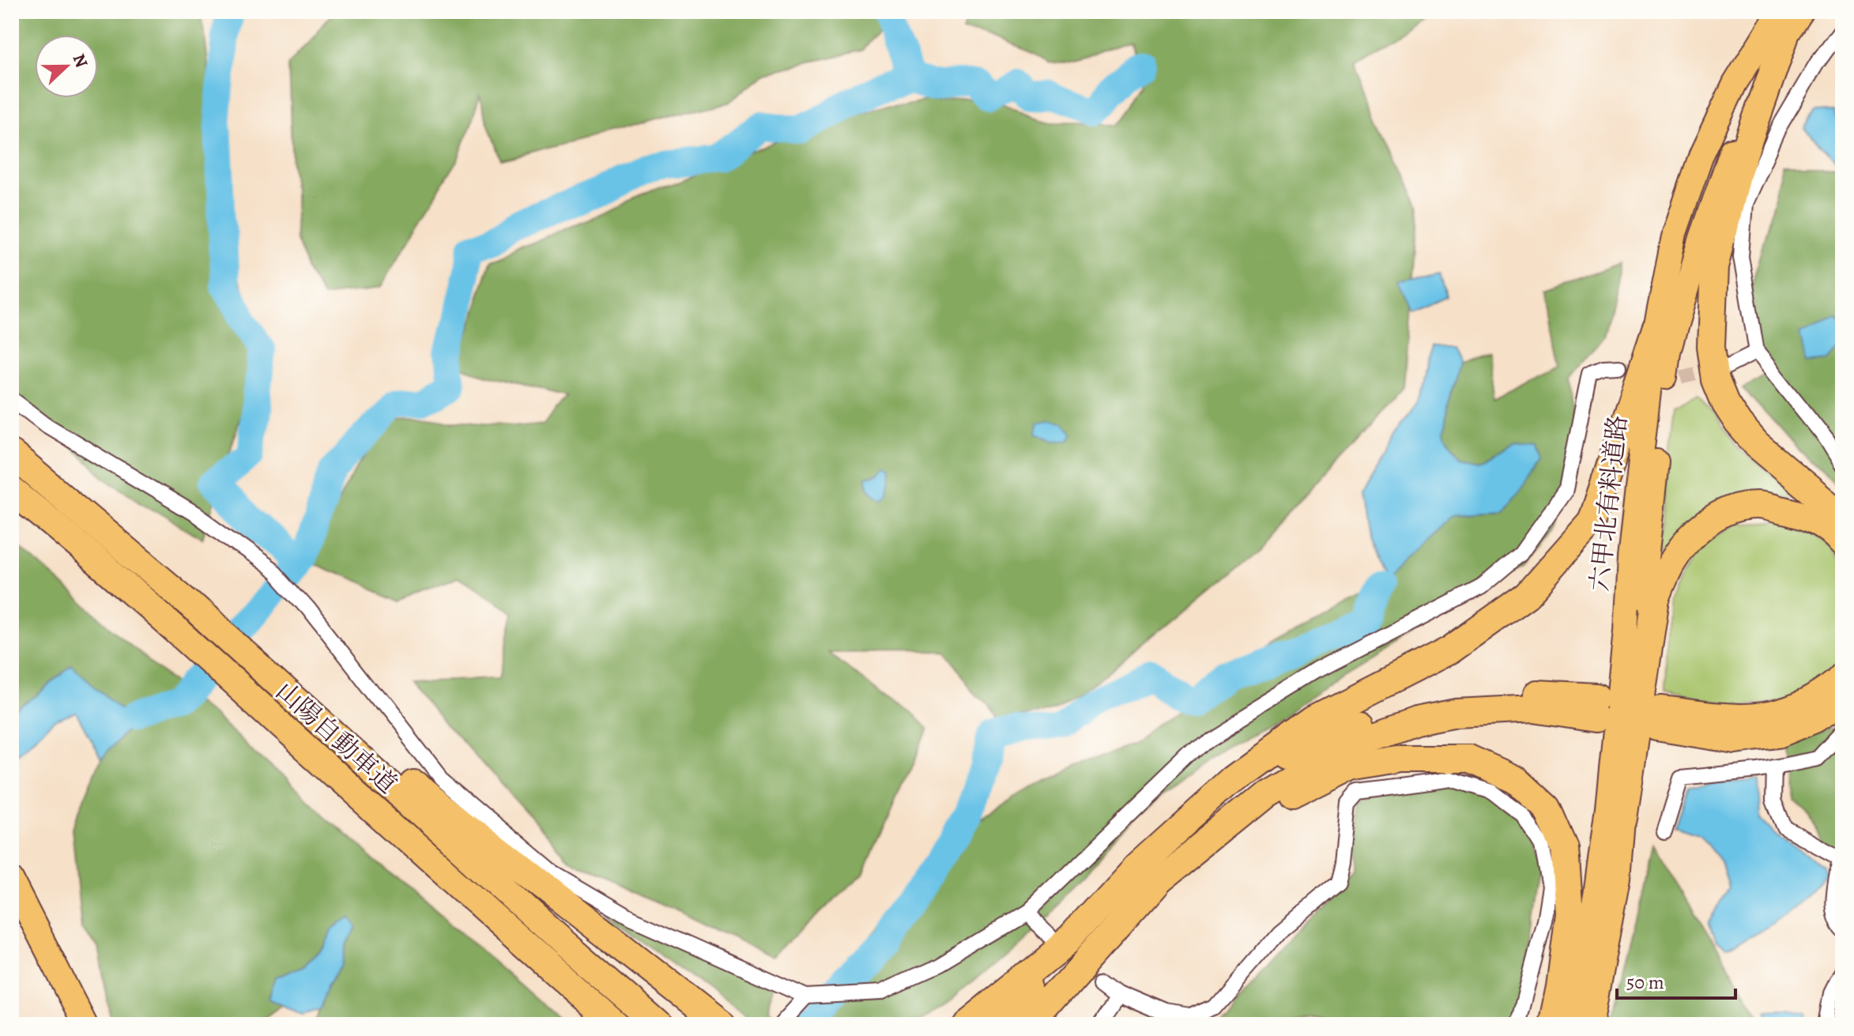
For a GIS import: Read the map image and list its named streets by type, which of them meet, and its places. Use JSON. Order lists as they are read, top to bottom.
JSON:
{
  "streets": {
    "highway": ["山陽自動車道"],
    "main road": ["六甲北有料道路"]
  },
  "scale_bar": "50 m",
  "north": "right"
}
